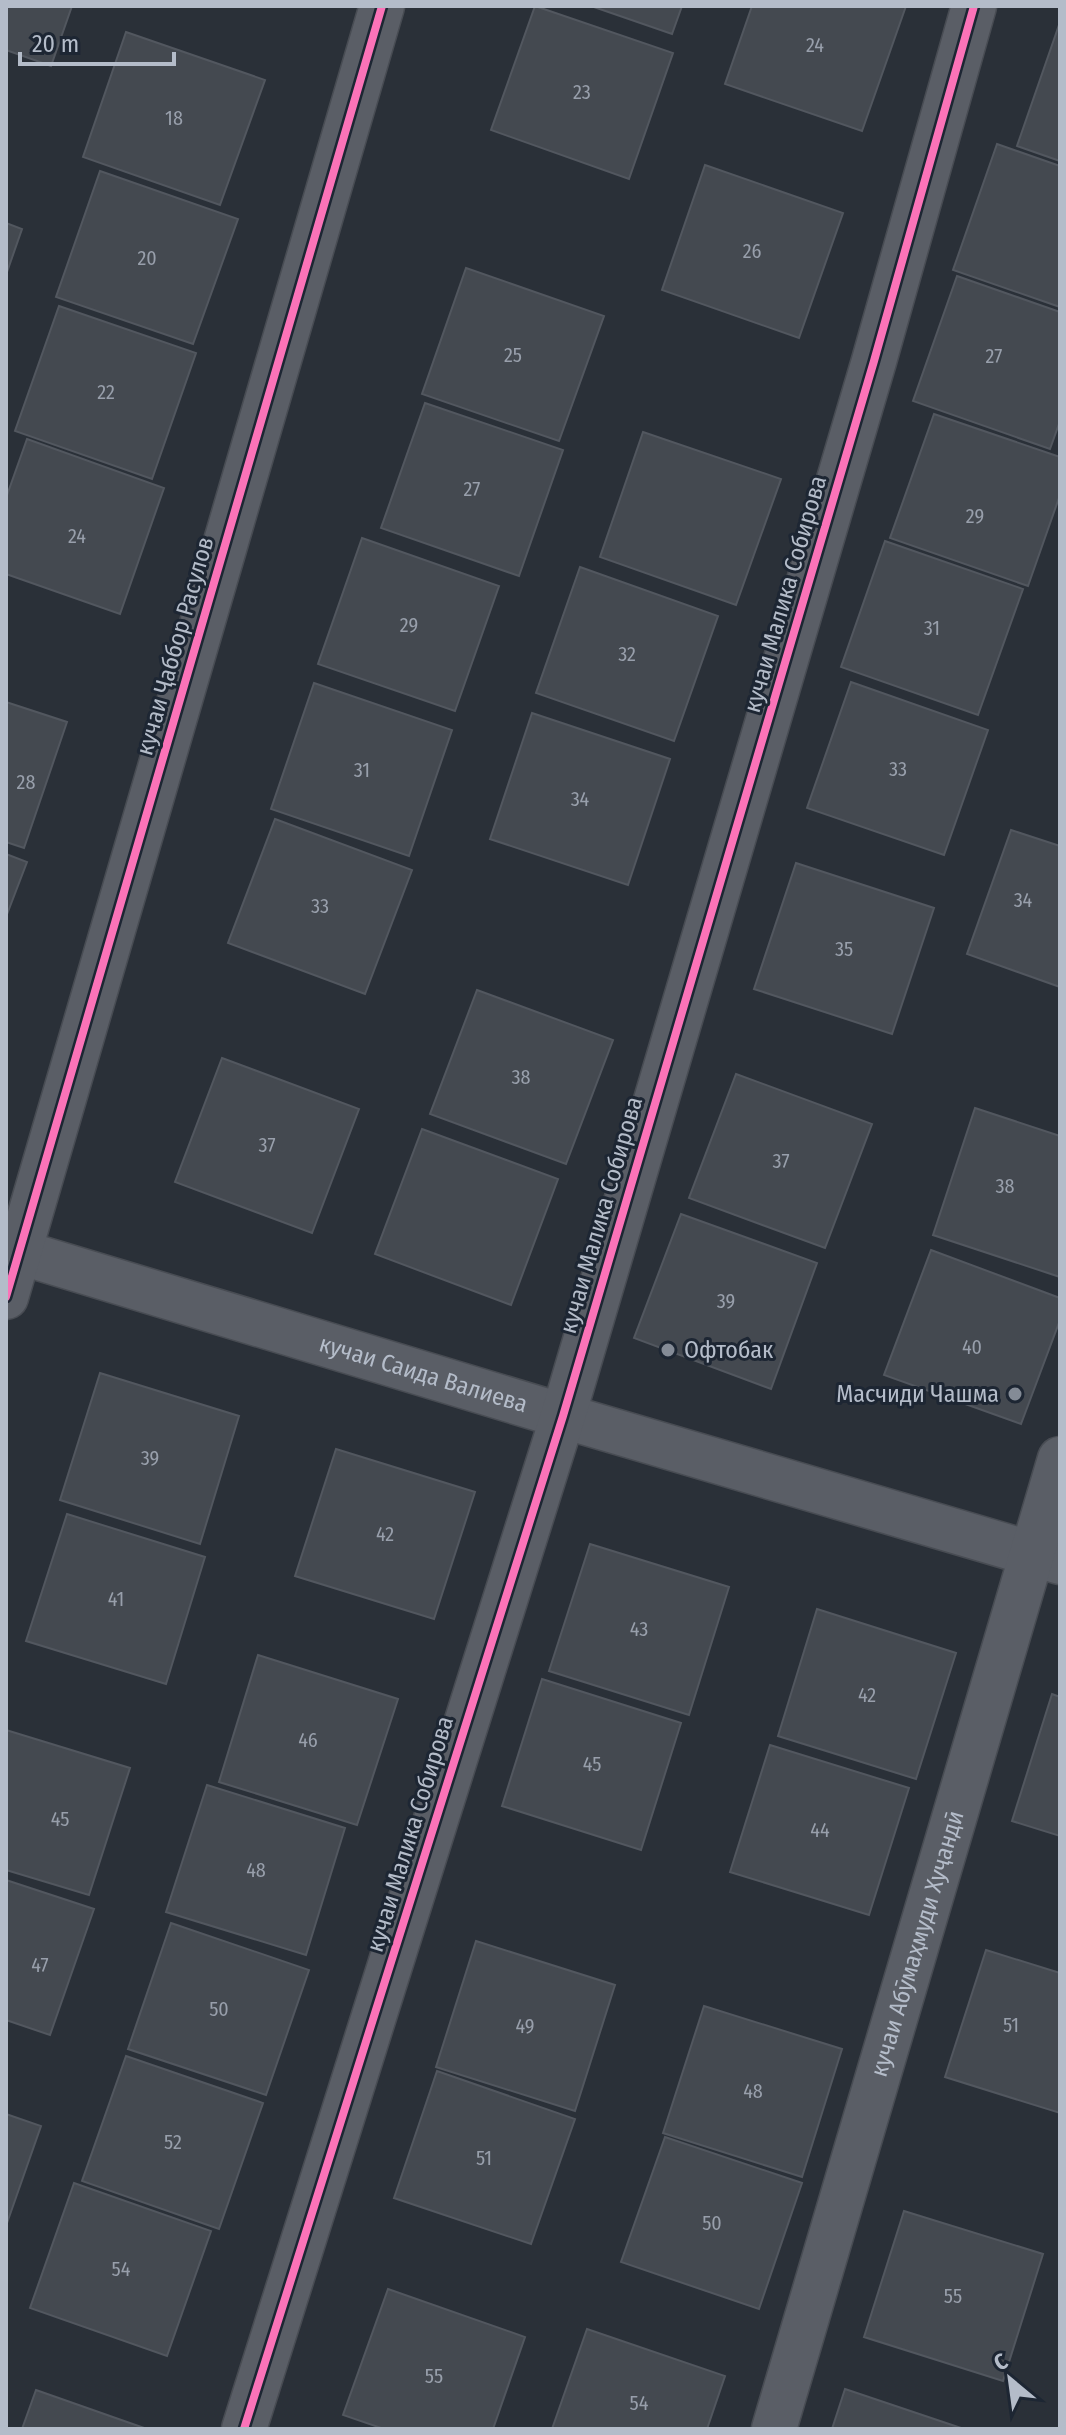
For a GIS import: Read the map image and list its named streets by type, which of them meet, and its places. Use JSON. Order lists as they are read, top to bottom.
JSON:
{
  "streets": {
    "street": [
      "кучаи Малика Собирова",
      "кучаи Ҷаббор Расулов",
      "кучаи Саида Валиева",
      "кучаи Абӯмаҳмуди Хуҷандӣ"
    ]
  },
  "crossings": [
    ["кучаи Малика Собирова", "кучаи Саида Валиева"],
    ["кучаи Ҷаббор Расулов", "кучаи Саида Валиева"],
    ["кучаи Саида Валиева", "кучаи Абӯмаҳмуди Хуҷандӣ"]
  ],
  "places": ["Офтобак", "Масчиди Чашма"],
  "house_numbers": [
    "24",
    "23",
    "18",
    "26",
    "20",
    "25",
    "27",
    "22",
    "27",
    "29",
    "24",
    "29",
    "31",
    "32",
    "33",
    "31",
    "28",
    "34",
    "34",
    "33",
    "35",
    "38",
    "37",
    "37",
    "38",
    "39",
    "40",
    "39",
    "42",
    "41",
    "43",
    "42",
    "46",
    "45",
    "45",
    "44",
    "48",
    "47",
    "50",
    "51",
    "49",
    "48",
    "52",
    "51",
    "50",
    "54",
    "55",
    "55",
    "54"
  ],
  "scale_bar": "20 m",
  "north": "top left"
}
